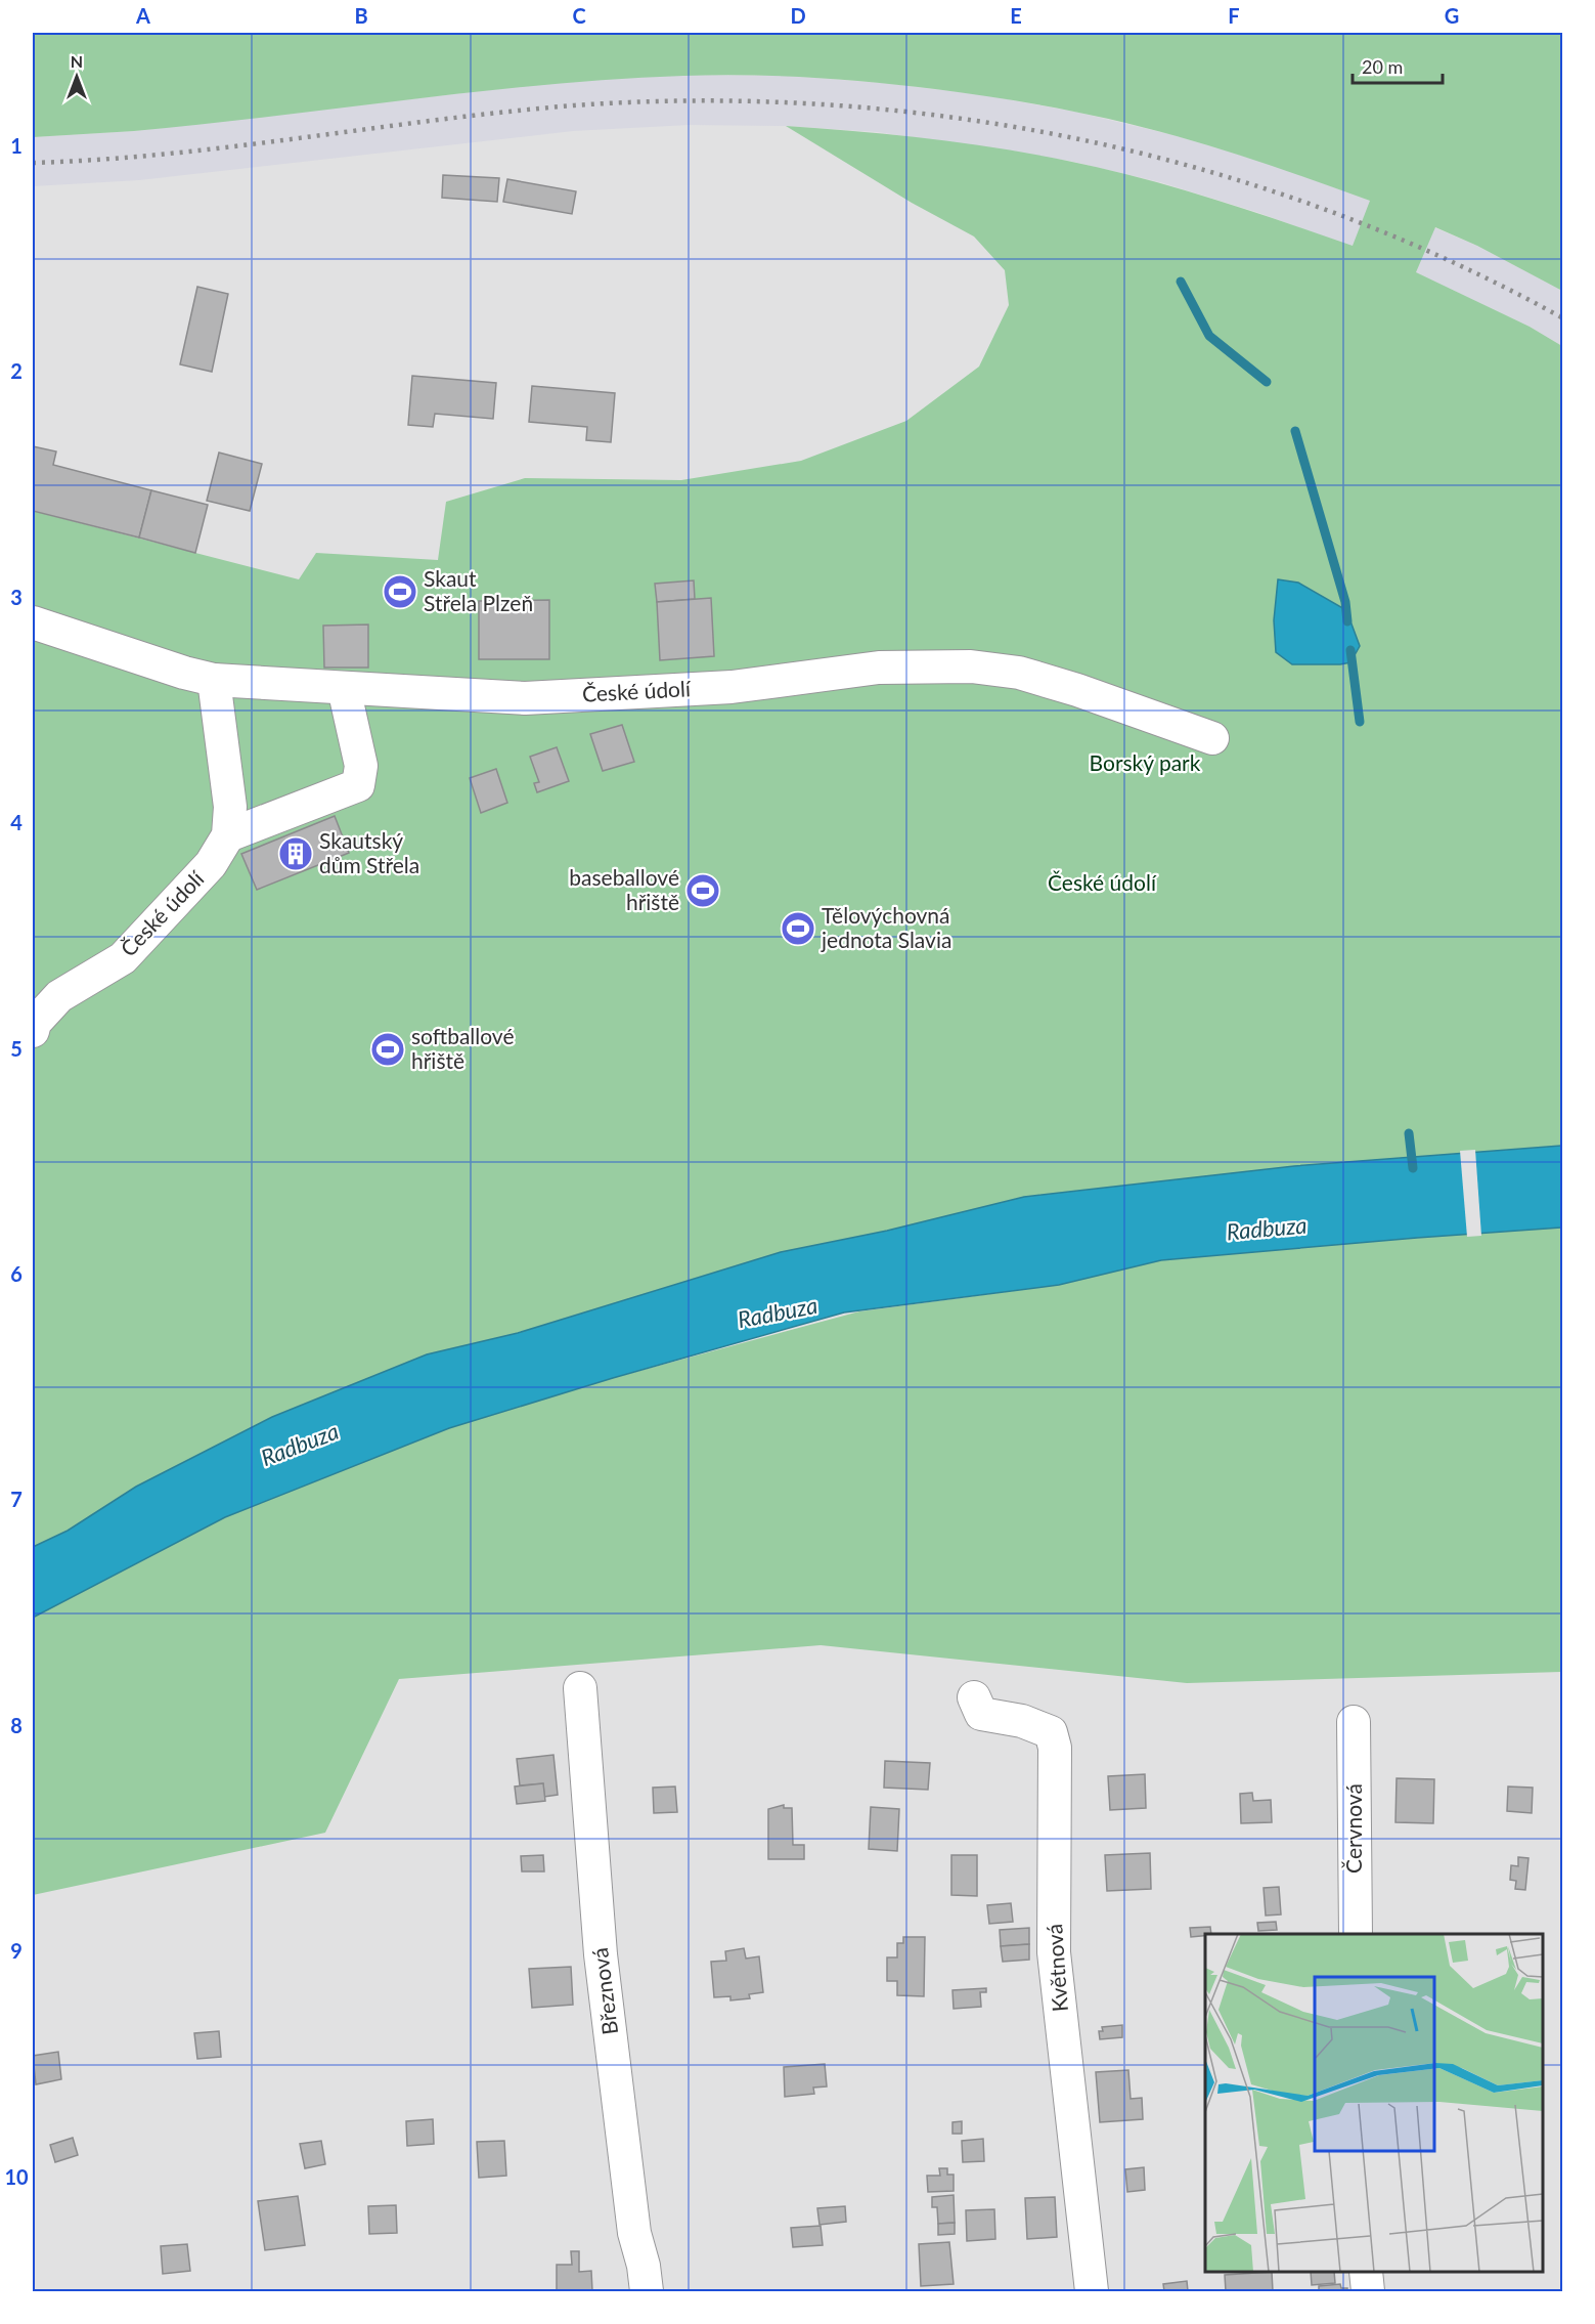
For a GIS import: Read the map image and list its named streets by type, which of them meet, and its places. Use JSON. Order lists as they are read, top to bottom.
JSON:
{
  "streets": {
    "street": [
      "České údolí",
      "Červnová",
      "Květnová",
      "Březnová"
    ]
  },
  "water": ["Radbuza"],
  "parks": ["Borský park", "České údolí"],
  "places": {
    "sports": [
      "Skaut Střela Plzeň",
      "baseballové hřiště",
      "Tělovýchovná jednota Slavia",
      "softballové hřiště"
    ],
    "building": ["Skautský dům Střela"]
  },
  "scale_bar": "20 m",
  "north": "top",
  "grid": {
    "columns": [
      "A",
      "B",
      "C",
      "D",
      "E",
      "F",
      "G"
    ],
    "rows": [
      "1",
      "2",
      "3",
      "4",
      "5",
      "6",
      "7",
      "8",
      "9",
      "10"
    ]
  }
}
